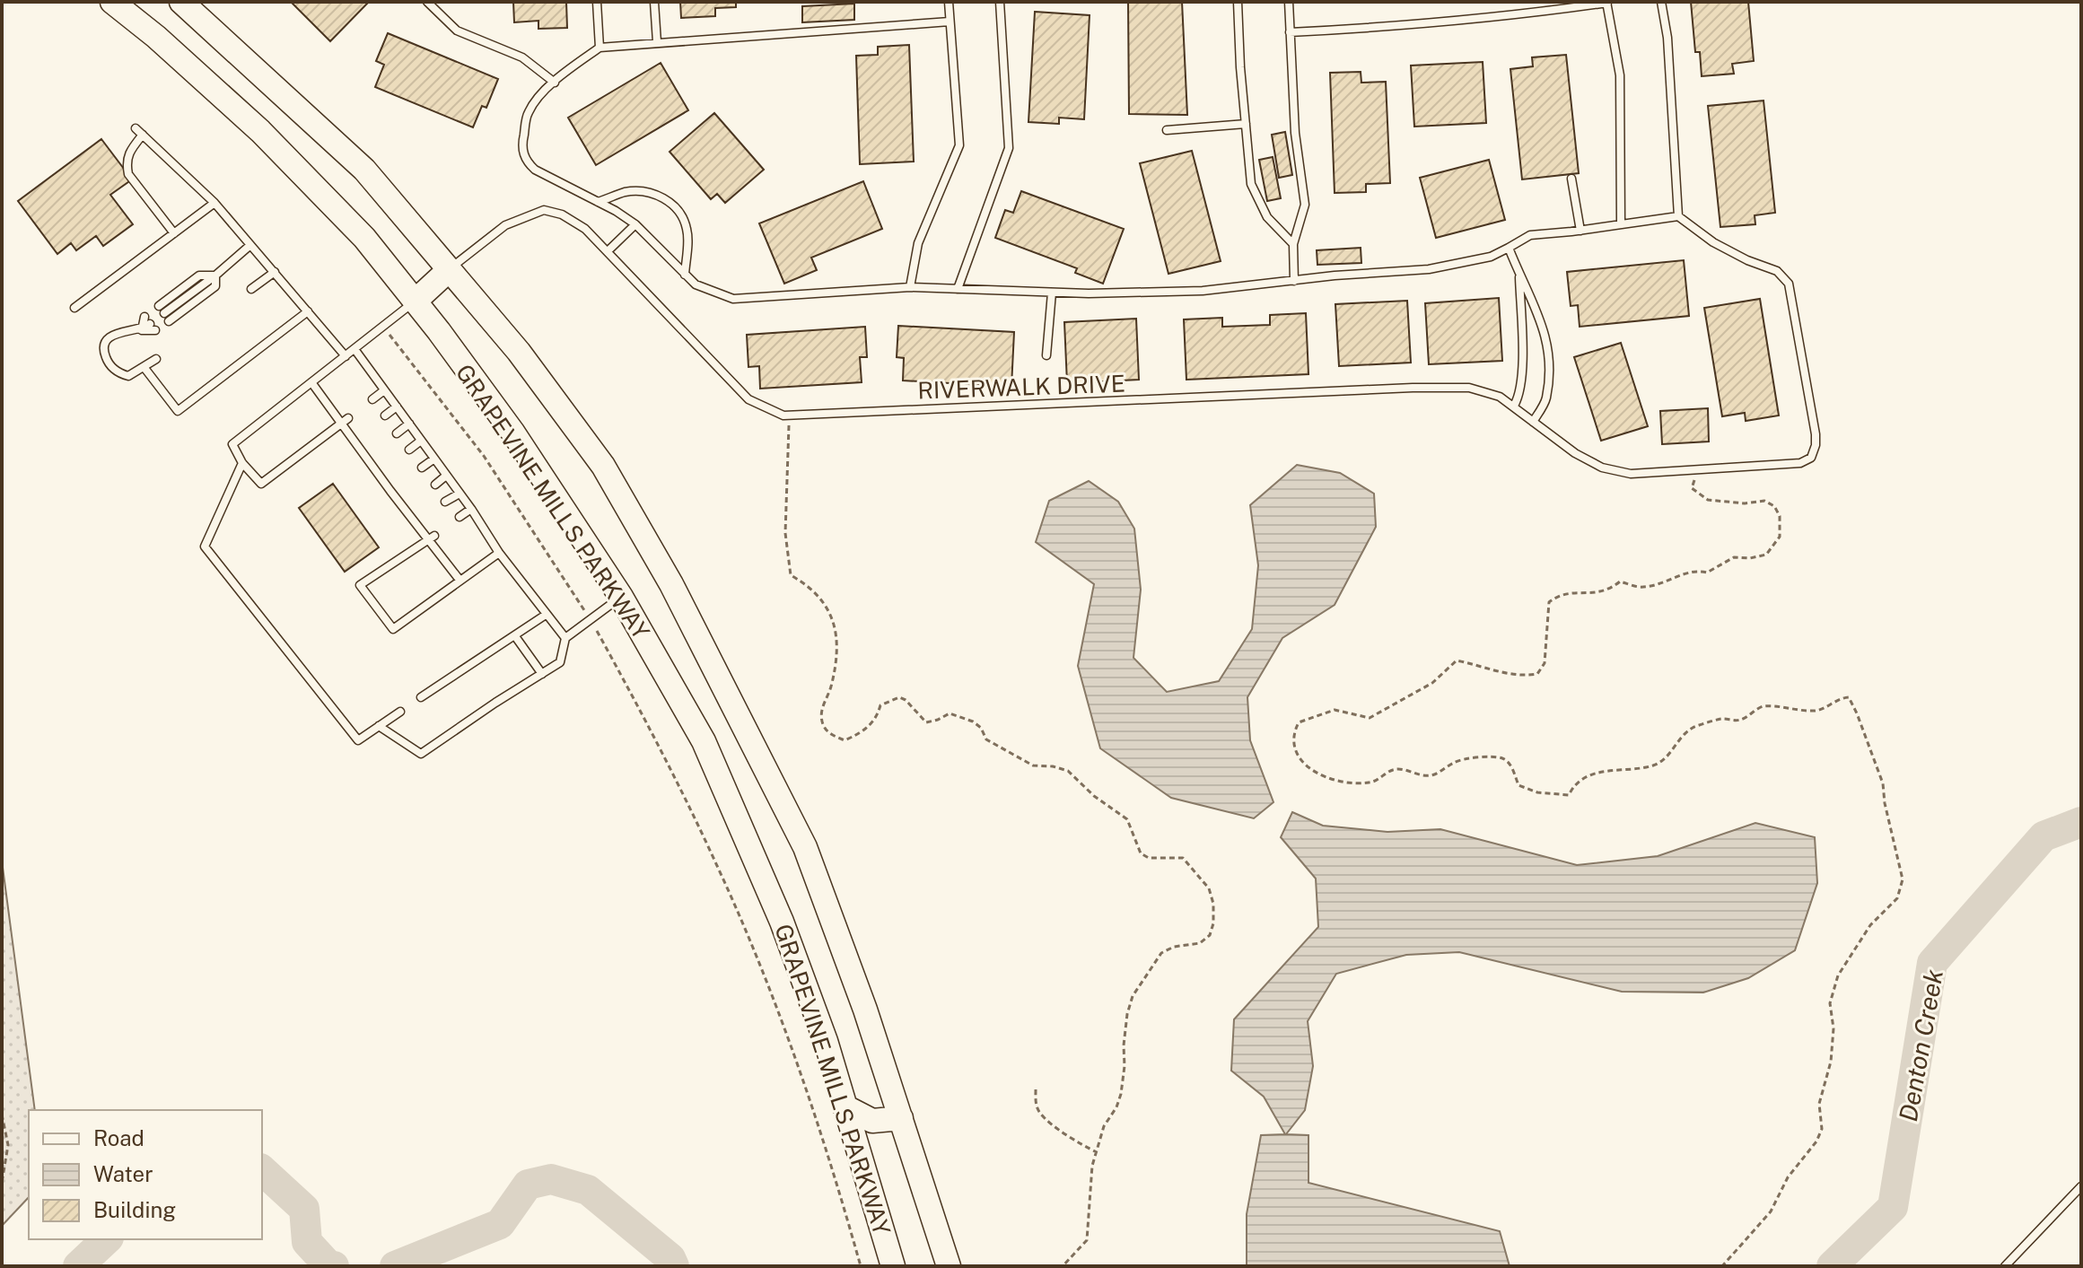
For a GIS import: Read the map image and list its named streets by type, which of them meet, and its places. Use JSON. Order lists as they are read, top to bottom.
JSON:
{
  "streets": {
    "main road": ["GRAPEVINE MILLS PARKWAY"],
    "lane": ["RIVERWALK DRIVE"]
  },
  "crossings": [
    ["RIVERWALK DRIVE", "GRAPEVINE MILLS PARKWAY"]
  ],
  "water": ["Denton Creek"],
  "legend": ["Road", "Water", "Building"]
}
